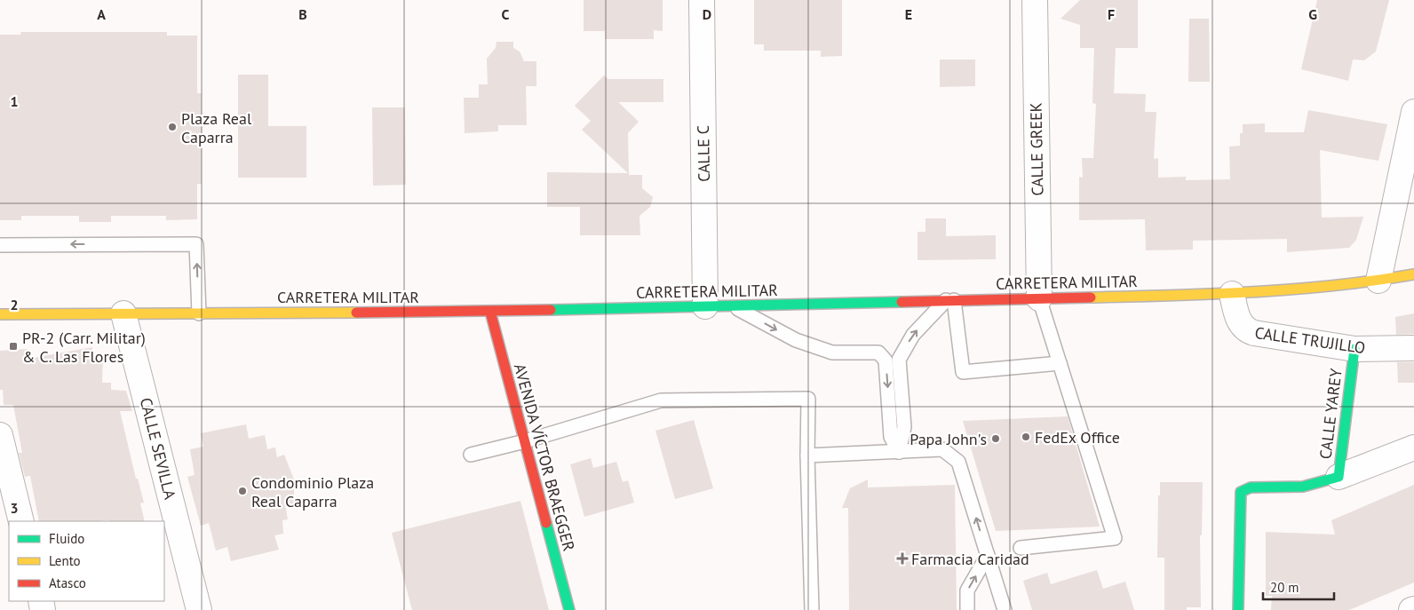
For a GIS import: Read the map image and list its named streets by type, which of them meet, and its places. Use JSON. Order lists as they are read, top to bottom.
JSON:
{
  "streets": {
    "main road": ["CARRETERA MILITAR", "CALLE YAREY", "AVENIDA VÍCTOR BRAEGGER"],
    "street": [
      "CALLE GREEK",
      "CALLE C",
      "CALLE TRUJILLO",
      "CALLE SEVILLA"
    ]
  },
  "crossings": [
    ["CALLE GREEK", "CARRETERA MILITAR"],
    ["CALLE C", "CARRETERA MILITAR"],
    ["CARRETERA MILITAR", "CALLE TRUJILLO"],
    ["CARRETERA MILITAR", "CALLE SEVILLA"],
    ["CARRETERA MILITAR", "AVENIDA VÍCTOR BRAEGGER"],
    ["CALLE TRUJILLO", "CALLE YAREY"]
  ],
  "places": {
    "other": [
      "Plaza Real Caparra",
      "FedEx Office",
      "Papa John's",
      "Condominio Plaza Real Caparra"
    ],
    "transit": ["PR-2 (Carr. Militar) & C. Las Flores"],
    "health": ["Farmacia Caridad"]
  },
  "legend": ["Fluido", "Lento", "Atasco"],
  "scale_bar": "20 m",
  "grid": {
    "columns": [
      "A",
      "B",
      "C",
      "D",
      "E",
      "F",
      "G"
    ],
    "rows": ["1", "2", "3"]
  }
}
